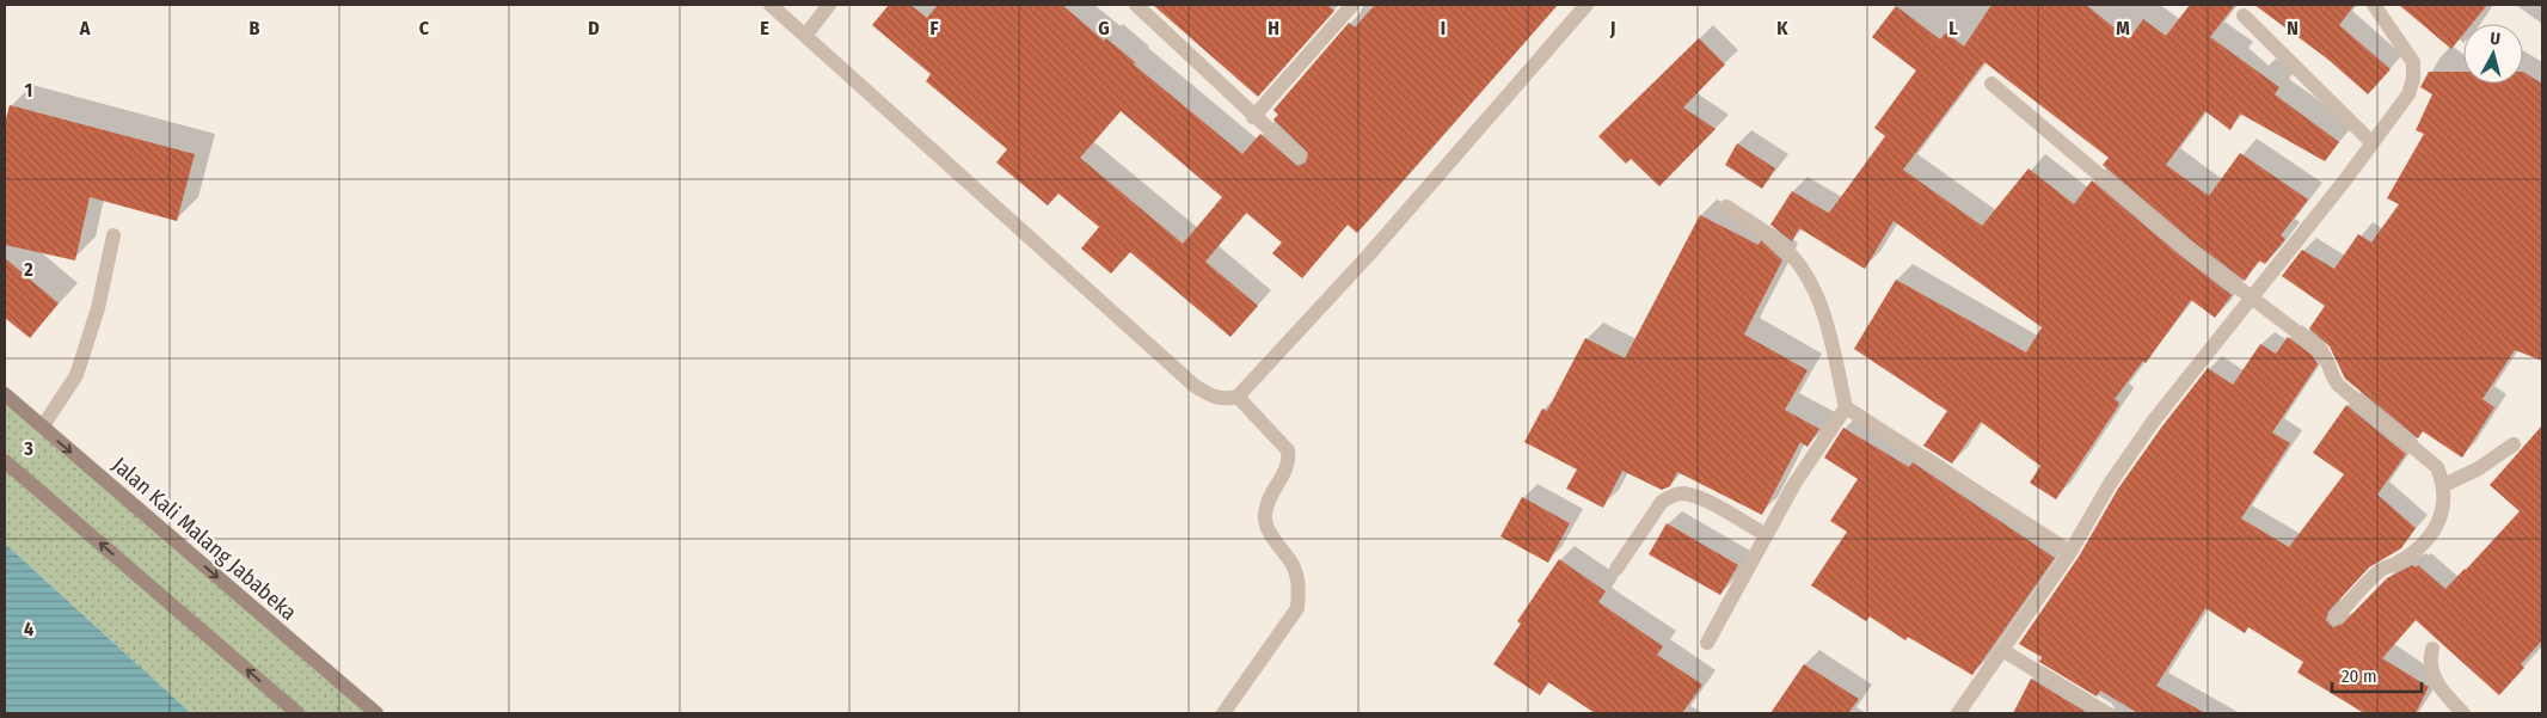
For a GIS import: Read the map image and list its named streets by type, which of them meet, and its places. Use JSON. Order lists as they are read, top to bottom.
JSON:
{
  "streets": {
    "main road": ["Jalan Kali Malang Jababeka"]
  },
  "scale_bar": "20 m",
  "north": "top",
  "grid": {
    "columns": [
      "A",
      "B",
      "C",
      "D",
      "E",
      "F",
      "G",
      "H",
      "I",
      "J",
      "K",
      "L",
      "M",
      "N"
    ],
    "rows": [
      "1",
      "2",
      "3",
      "4"
    ]
  }
}
